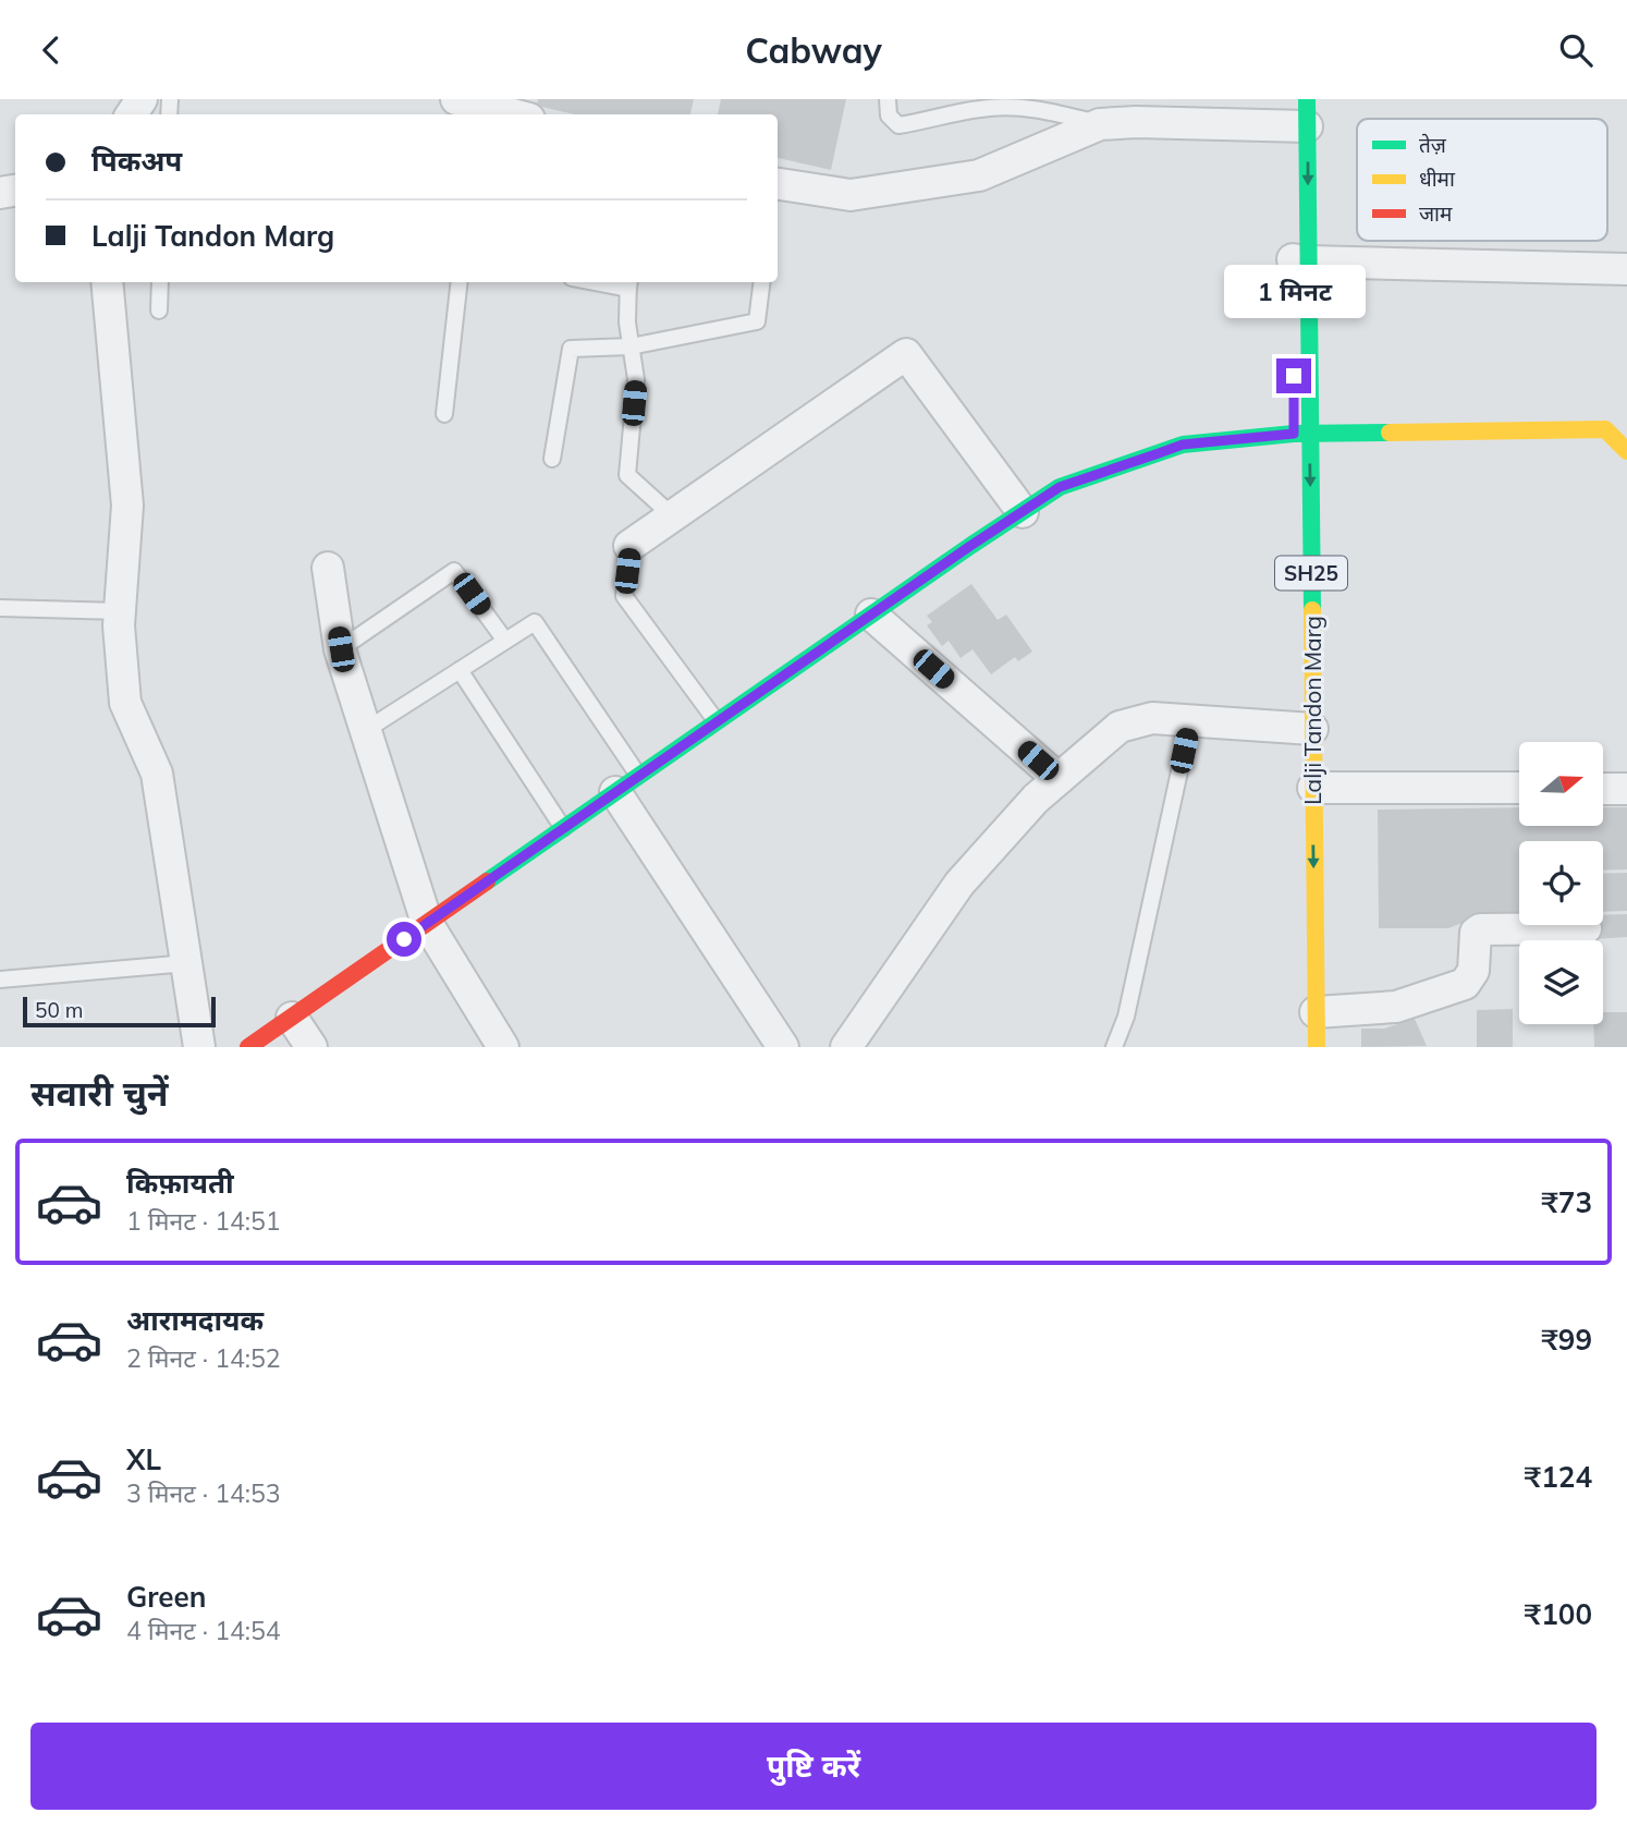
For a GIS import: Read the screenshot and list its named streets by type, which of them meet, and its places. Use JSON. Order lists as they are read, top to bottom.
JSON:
{
  "streets": {
    "street": ["SH25", "Lalji Tandon Marg"]
  },
  "legend": ["तेज़", "धीमा", "जाम"],
  "scale_bar": "50 m",
  "north": "right",
  "page": {
    "header": "Cabway",
    "banner": ["पिकअप", "Lalji Tandon Marg"],
    "bubble": "1 मिनट",
    "scale": "50 m",
    "heading": "सवारी चुनें",
    "list": [
      {
        "name": "किफ़ायती",
        "note": "1 मिनट · 14:51",
        "value": "₹73"
      },
      {
        "name": "आरामदायक",
        "note": "2 मिनट · 14:52",
        "value": "₹99"
      },
      {
        "name": "XL",
        "note": "3 मिनट · 14:53",
        "value": "₹124"
      },
      {
        "name": "Green",
        "note": "4 मिनट · 14:54",
        "value": "₹100"
      }
    ],
    "buttons": "पुष्टि करें"
  }
}
